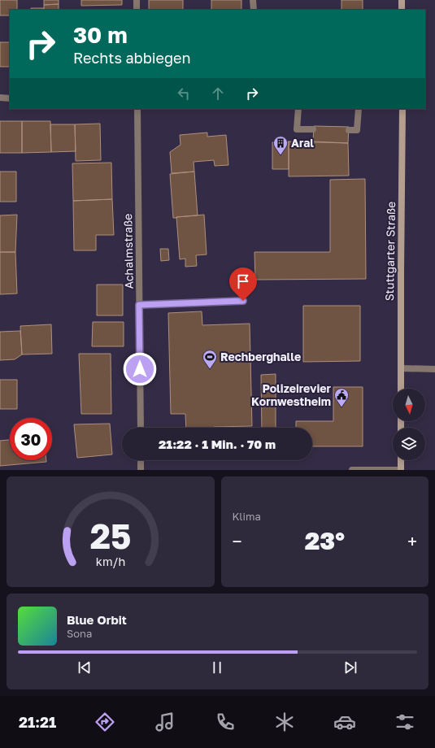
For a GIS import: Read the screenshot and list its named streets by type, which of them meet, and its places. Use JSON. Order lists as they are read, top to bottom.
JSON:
{
  "streets": {
    "main road": ["Stuttgarter Straße"],
    "street": ["Achalmstraße"]
  },
  "places": {
    "building": ["Aral"],
    "sports": ["Rechberghalle"],
    "public building": ["Polizeirevier Kornwestheim"]
  },
  "north": "bottom",
  "page": {
    "turn": ["30 m", "Rechts abbiegen"],
    "limit": "30",
    "trip": "21:22 · 1 Min. · 70 m",
    "tile": "Klima",
    "heat": ["−", "23°", "+"],
    "song": ["Blue Orbit", "Sona"],
    "tabs": "21:21",
    "gauge": ["25", "km/h"]
  }
}
